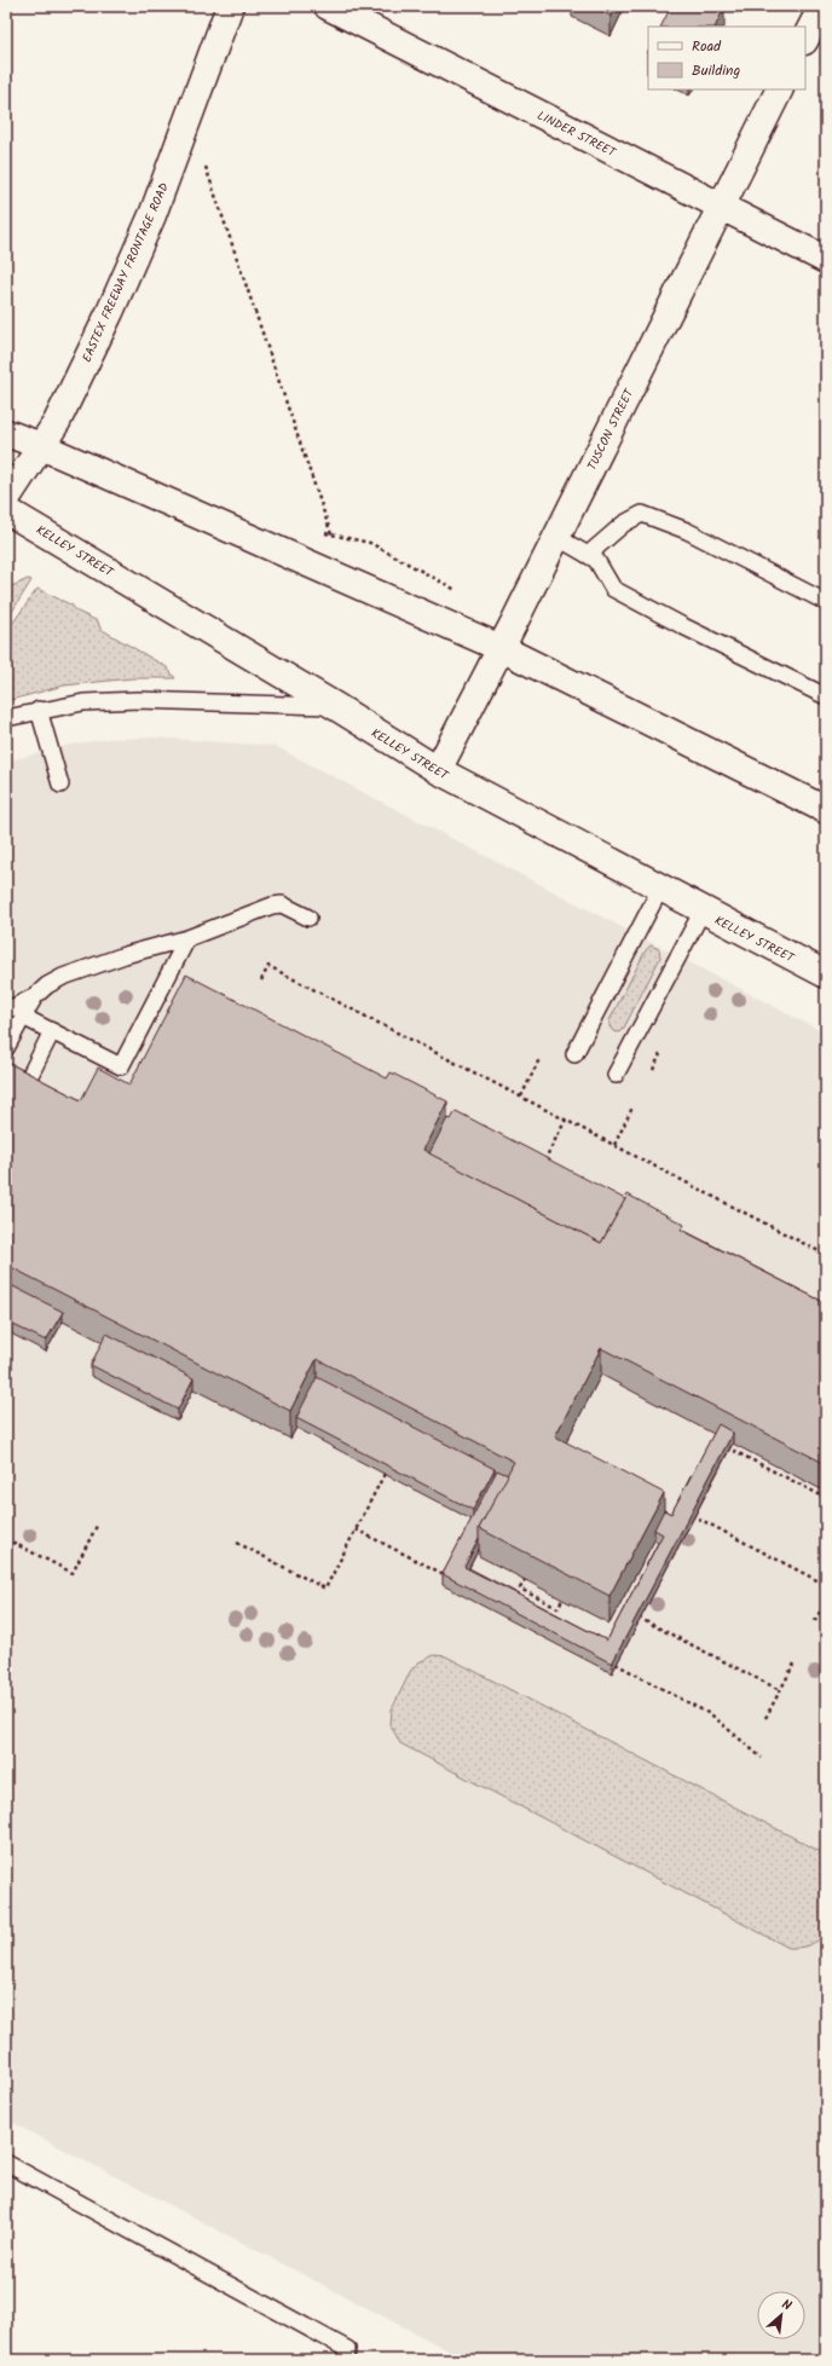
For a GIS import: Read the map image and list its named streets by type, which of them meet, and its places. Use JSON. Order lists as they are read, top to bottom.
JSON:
{
  "streets": {
    "main road": [
      "LINDER STREET",
      "EASTEX FREEWAY FRONTAGE ROAD",
      "TUSCON STREET",
      "KELLEY STREET"
    ]
  },
  "crossings": [
    ["LINDER STREET", "TUSCON STREET"],
    ["TUSCON STREET", "KELLEY STREET"]
  ],
  "legend": ["Road", "Building"],
  "north": "top right"
}
